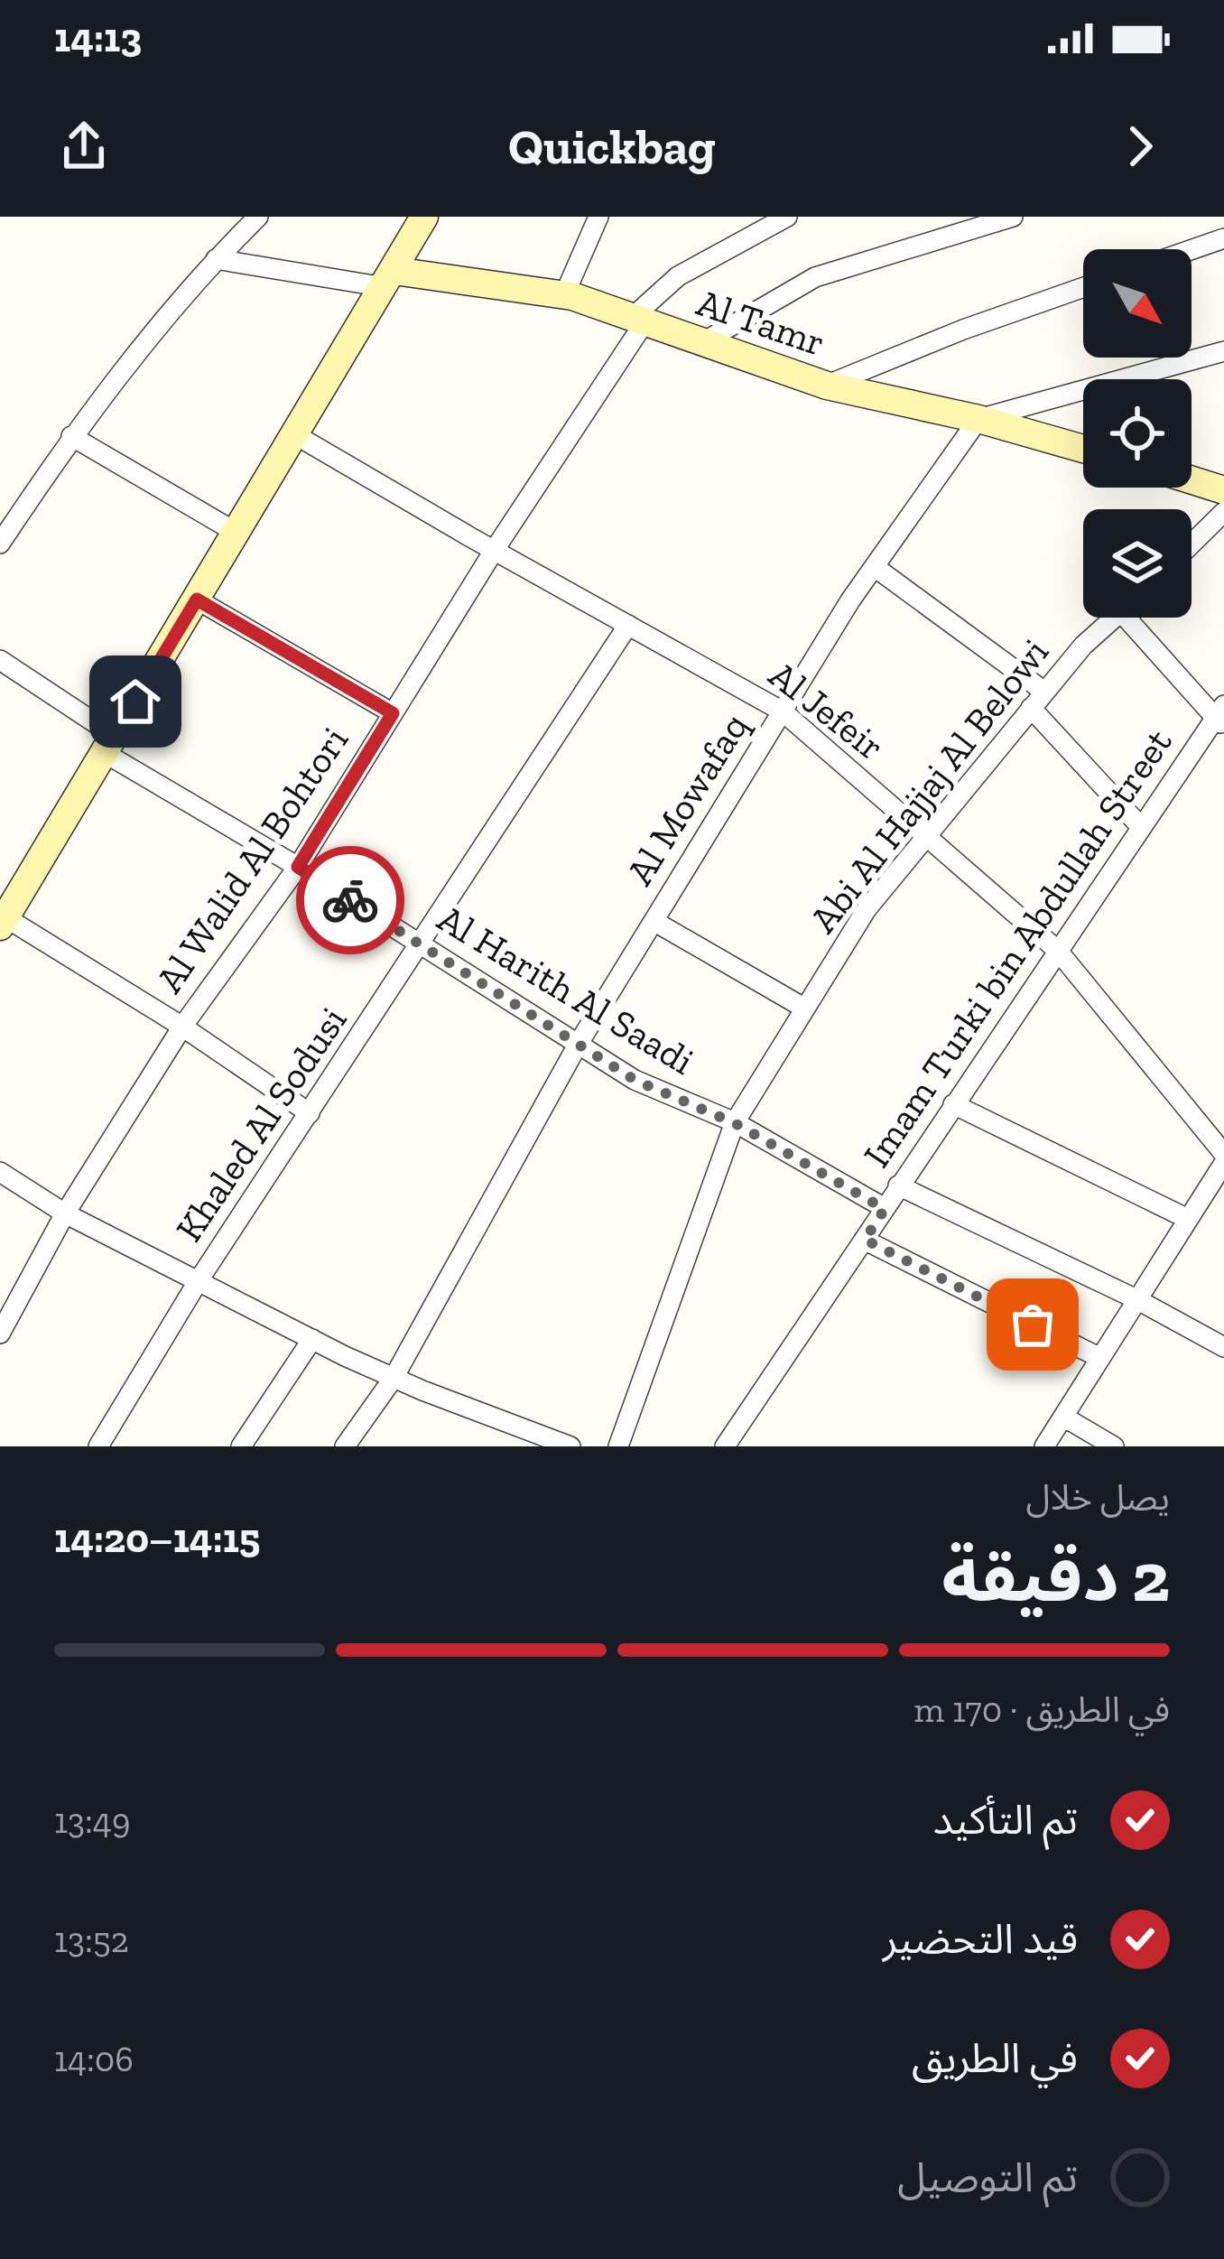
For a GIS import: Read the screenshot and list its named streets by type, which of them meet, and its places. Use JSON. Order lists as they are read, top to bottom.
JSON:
{
  "streets": {
    "street": [
      "Al Tamr",
      "Al Jefeir",
      "Abi Al Hajjaj Al Belowi",
      "Al Mowafaq",
      "Al Walid Al Bohtori",
      "Imam Turki bin Abdullah Street",
      "Al Harith Al Saadi",
      "Khaled Al Sodusi"
    ]
  },
  "crossings": [
    ["Al Tamr", "Al Mowafaq"],
    ["Al Tamr", "Al Walid Al Bohtori"],
    ["Al Jefeir", "Abi Al Hajjaj Al Belowi"],
    ["Al Jefeir", "Al Mowafaq"],
    ["Al Jefeir", "Al Walid Al Bohtori"],
    ["Al Jefeir", "Imam Turki bin Abdullah Street"],
    ["Al Jefeir", "Khaled Al Sodusi"],
    ["Abi Al Hajjaj Al Belowi", "Al Harith Al Saadi"],
    ["Al Mowafaq", "Al Harith Al Saadi"],
    ["Al Walid Al Bohtori", "Al Harith Al Saadi"],
    ["Imam Turki bin Abdullah Street", "Al Harith Al Saadi"],
    ["Al Harith Al Saadi", "Khaled Al Sodusi"]
  ],
  "north": "bottom right",
  "page": {
    "status": "14:13",
    "header": "Quickbag",
    "heading": ["2 دقيقة", "يصل خلال", "14:15–14:20"],
    "bar": "في الطريق · 170 m",
    "list": [
      ["تم التأكيد", "13:49"],
      ["قيد التحضير", "13:52"],
      ["في الطريق", "14:06"],
      "تم التوصيل"
    ]
  }
}
